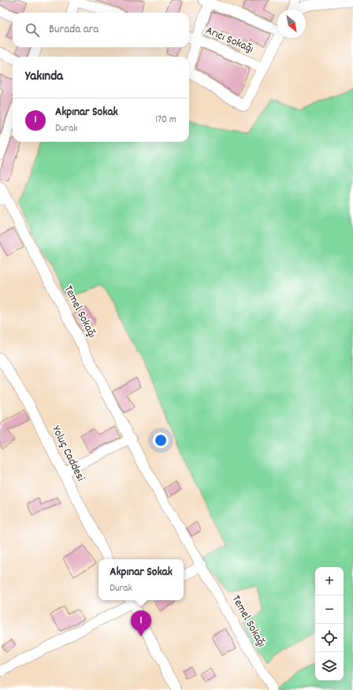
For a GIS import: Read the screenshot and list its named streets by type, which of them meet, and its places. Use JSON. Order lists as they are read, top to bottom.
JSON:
{
  "streets": {
    "street": ["Arıcı Sokağı", "Temel Sokağı", "Yoluç Caddesi"]
  },
  "north": "bottom right",
  "page": {
    "search": "Burada ara",
    "heading": "Yakında",
    "list": [
      {
        "mark": "1",
        "name": "Akpınar Sokak",
        "note": "Durak",
        "value": "170 m"
      }
    ],
    "popup": ["Akpınar Sokak", "Durak"],
    "map_buttons": ["+", "−"],
    "pins": "1"
  }
}
